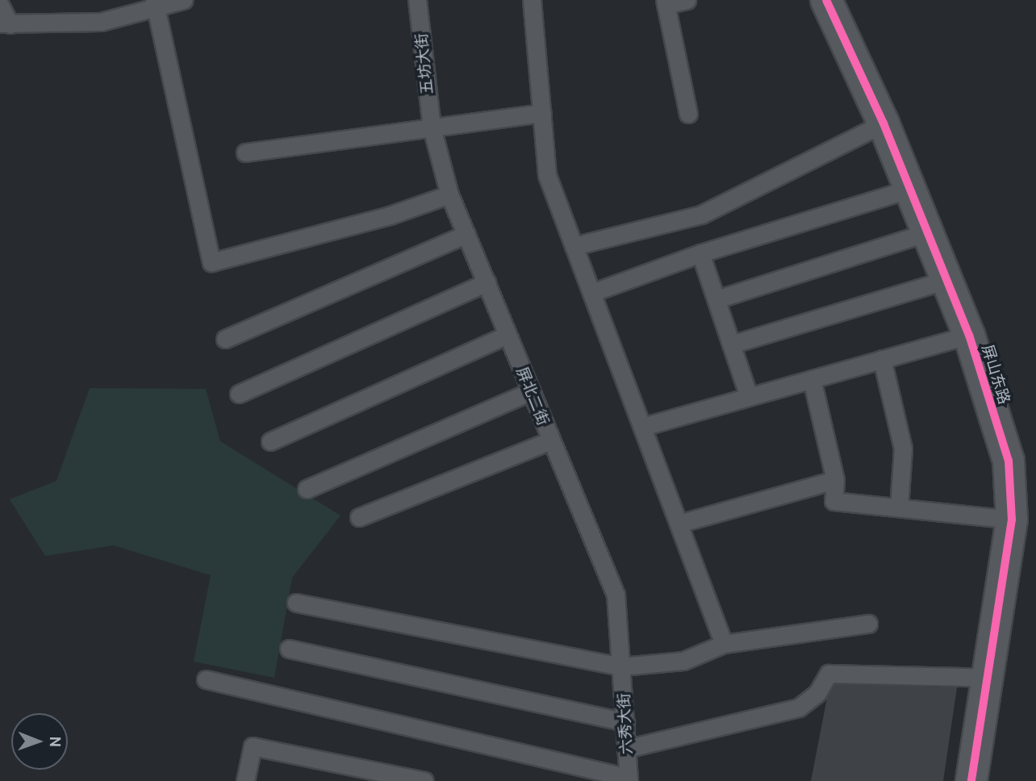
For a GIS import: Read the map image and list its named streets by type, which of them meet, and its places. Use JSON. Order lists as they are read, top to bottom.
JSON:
{
  "streets": {
    "street": ["屏山东路"],
    "lane": ["五坊大街", "屏北二街", "六秀大街"]
  },
  "crossings": [
    ["五坊大街", "屏北二街"],
    ["屏北二街", "六秀大街"]
  ],
  "north": "right"
}
